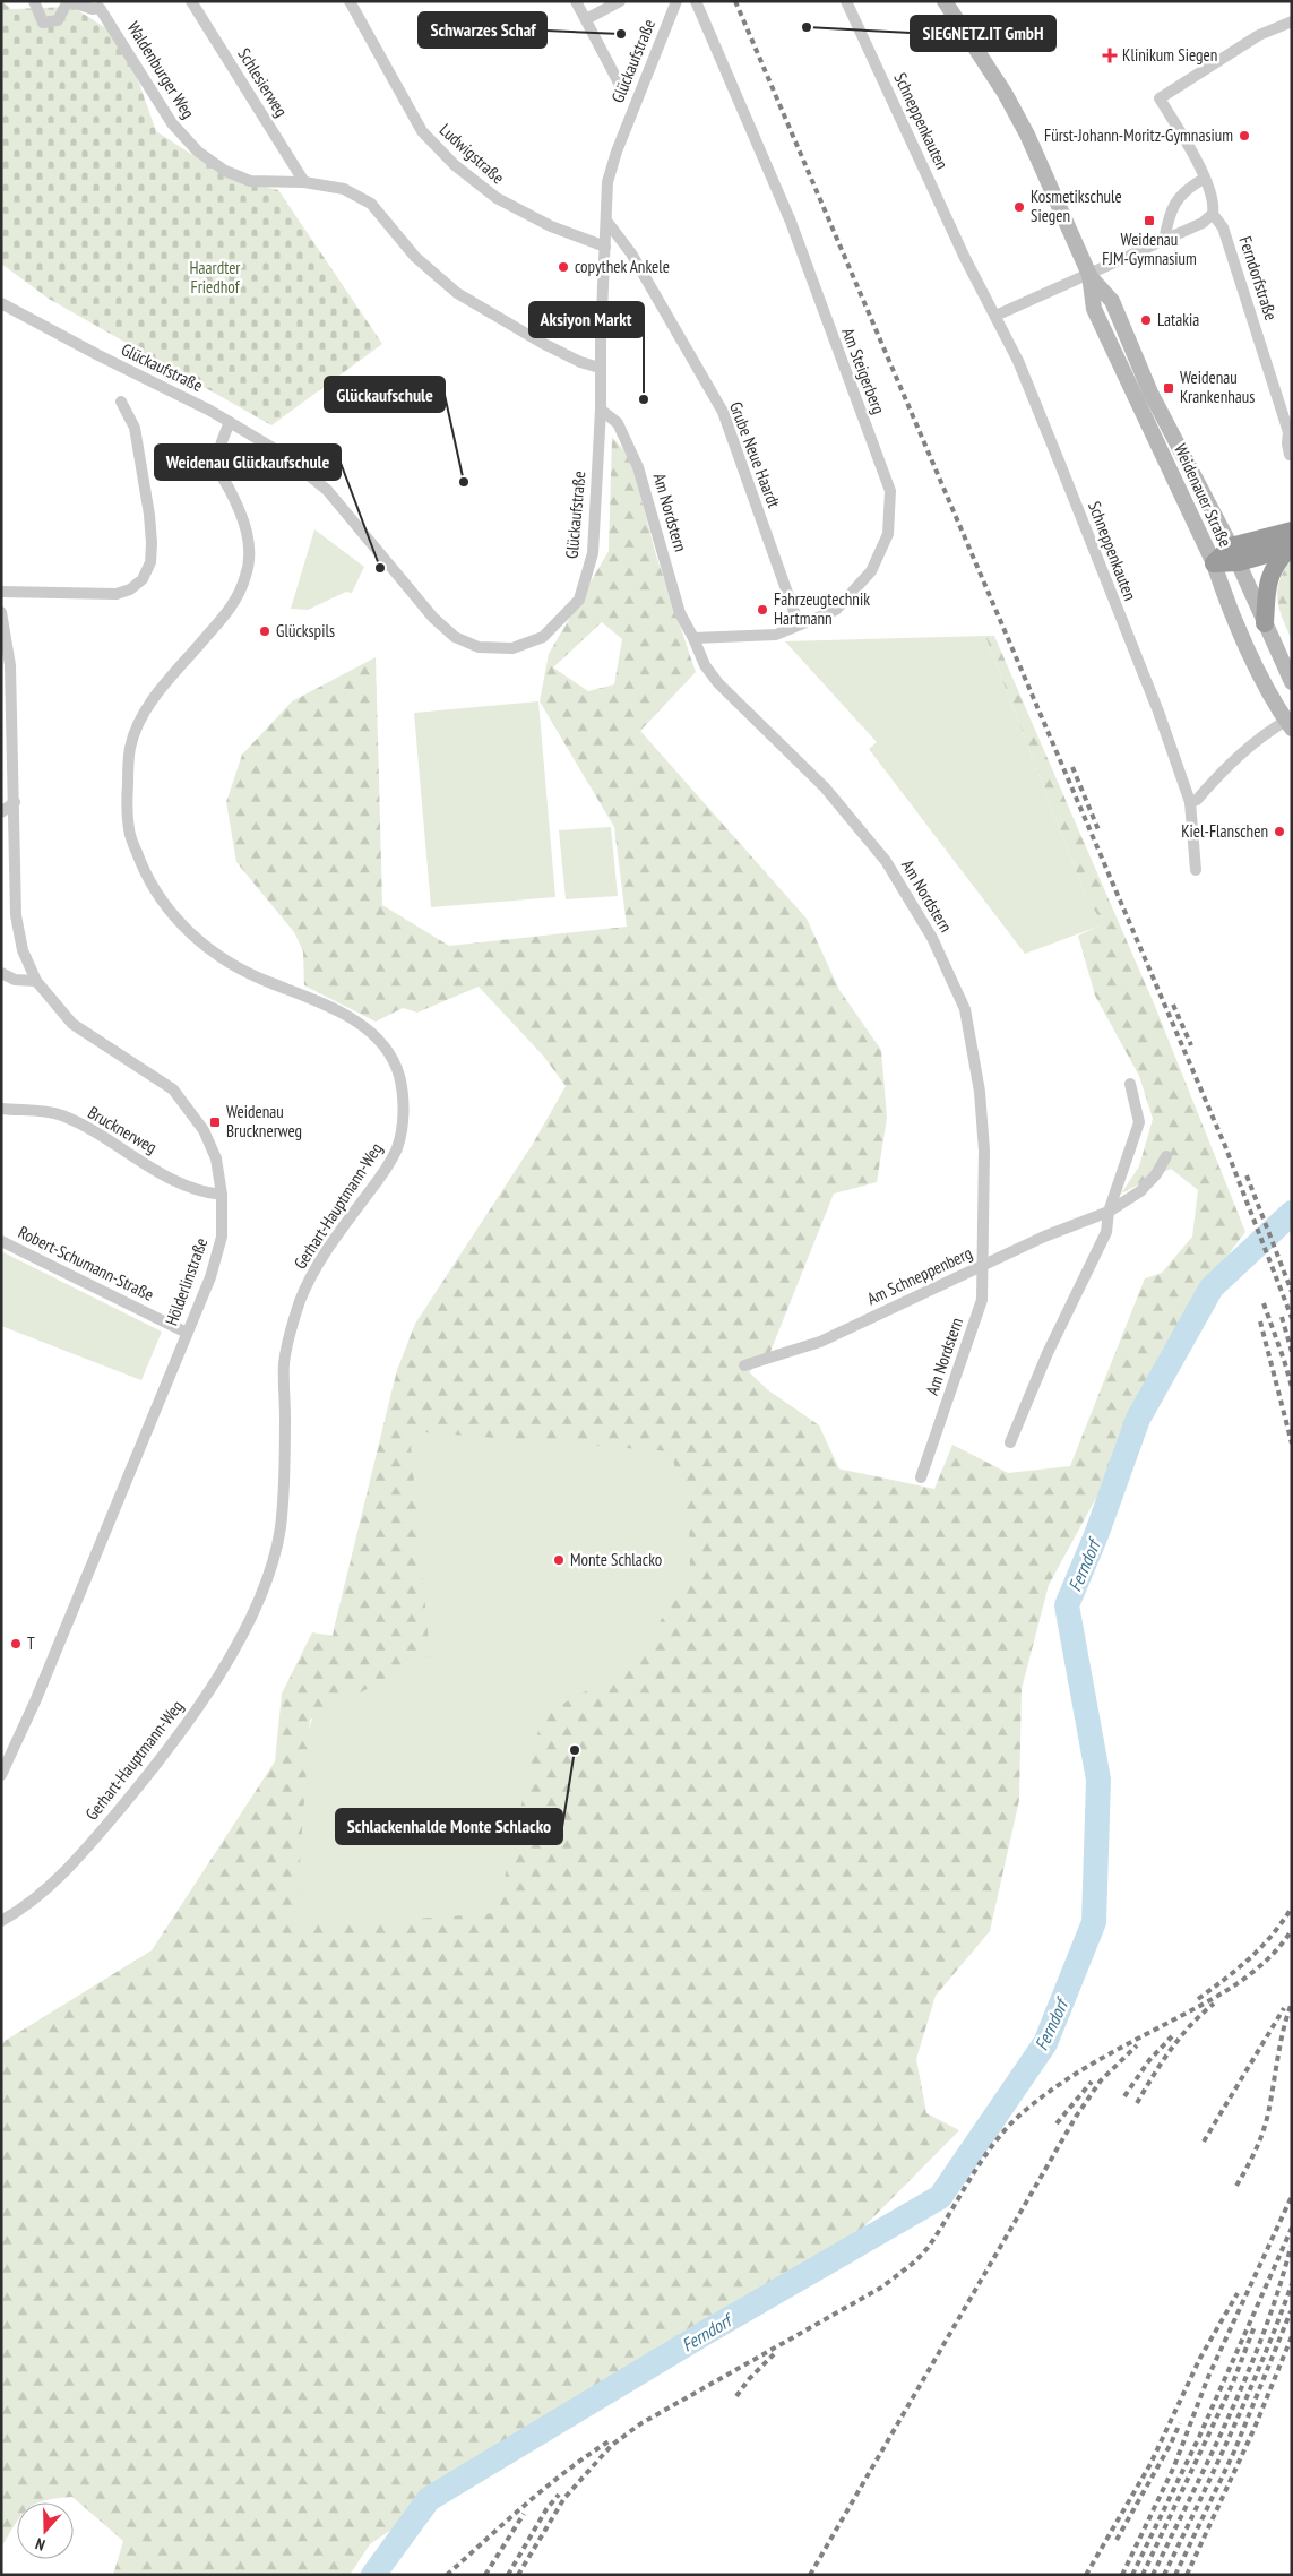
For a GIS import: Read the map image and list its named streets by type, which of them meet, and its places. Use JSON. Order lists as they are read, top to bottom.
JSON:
{
  "streets": {
    "main road": ["Weidenauer Straße"],
    "street": [
      "Glückaufstraße",
      "Waldenburger Weg",
      "Schlesierweg",
      "Schneppenkauten",
      "Ludwigstraße",
      "Ferndorfstraße",
      "Am Steigerberg",
      "Grube Neue Haardt",
      "Am Nordstern",
      "Brucknerweg",
      "Gerhart-Hauptmann-Weg",
      "Robert-Schumann-Straße",
      "Am Schneppenberg",
      "Hölderlinstraße"
    ]
  },
  "crossings": [
    ["Glückaufstraße", "Waldenburger Weg"],
    ["Glückaufstraße", "Ludwigstraße"],
    ["Glückaufstraße", "Grube Neue Haardt"],
    ["Glückaufstraße", "Am Nordstern"],
    ["Glückaufstraße", "Gerhart-Hauptmann-Weg"],
    ["Waldenburger Weg", "Schlesierweg"],
    ["Am Steigerberg", "Grube Neue Haardt"],
    ["Am Steigerberg", "Am Nordstern"],
    ["Am Nordstern", "Am Schneppenberg"],
    ["Brucknerweg", "Hölderlinstraße"],
    ["Robert-Schumann-Straße", "Hölderlinstraße"]
  ],
  "water": ["Ferndorf"],
  "parks": ["Haardter Friedhof"],
  "places": {
    "other": [
      "SIEGNETZ.IT GmbH",
      "Schwarzes Schaf",
      "Fürst-Johann-Moritz-Gymnasium",
      "Kosmetikschule Siegen",
      "copythek Ankele",
      "Latakia",
      "Aksiyon Markt",
      "Glückaufschule",
      "Weidenau Glückaufschule",
      "Fahrzeugtechnik Hartmann",
      "Glückspils",
      "Kiel-Flanschen",
      "Monte Schlacko",
      "T",
      "Schlackenhalde Monte Schlacko"
    ],
    "health": ["Klinikum Siegen"],
    "transit": ["Weidenau FJM-Gymnasium", "Weidenau Krankenhaus", "Weidenau Brucknerweg"]
  },
  "north": "bottom"
}
